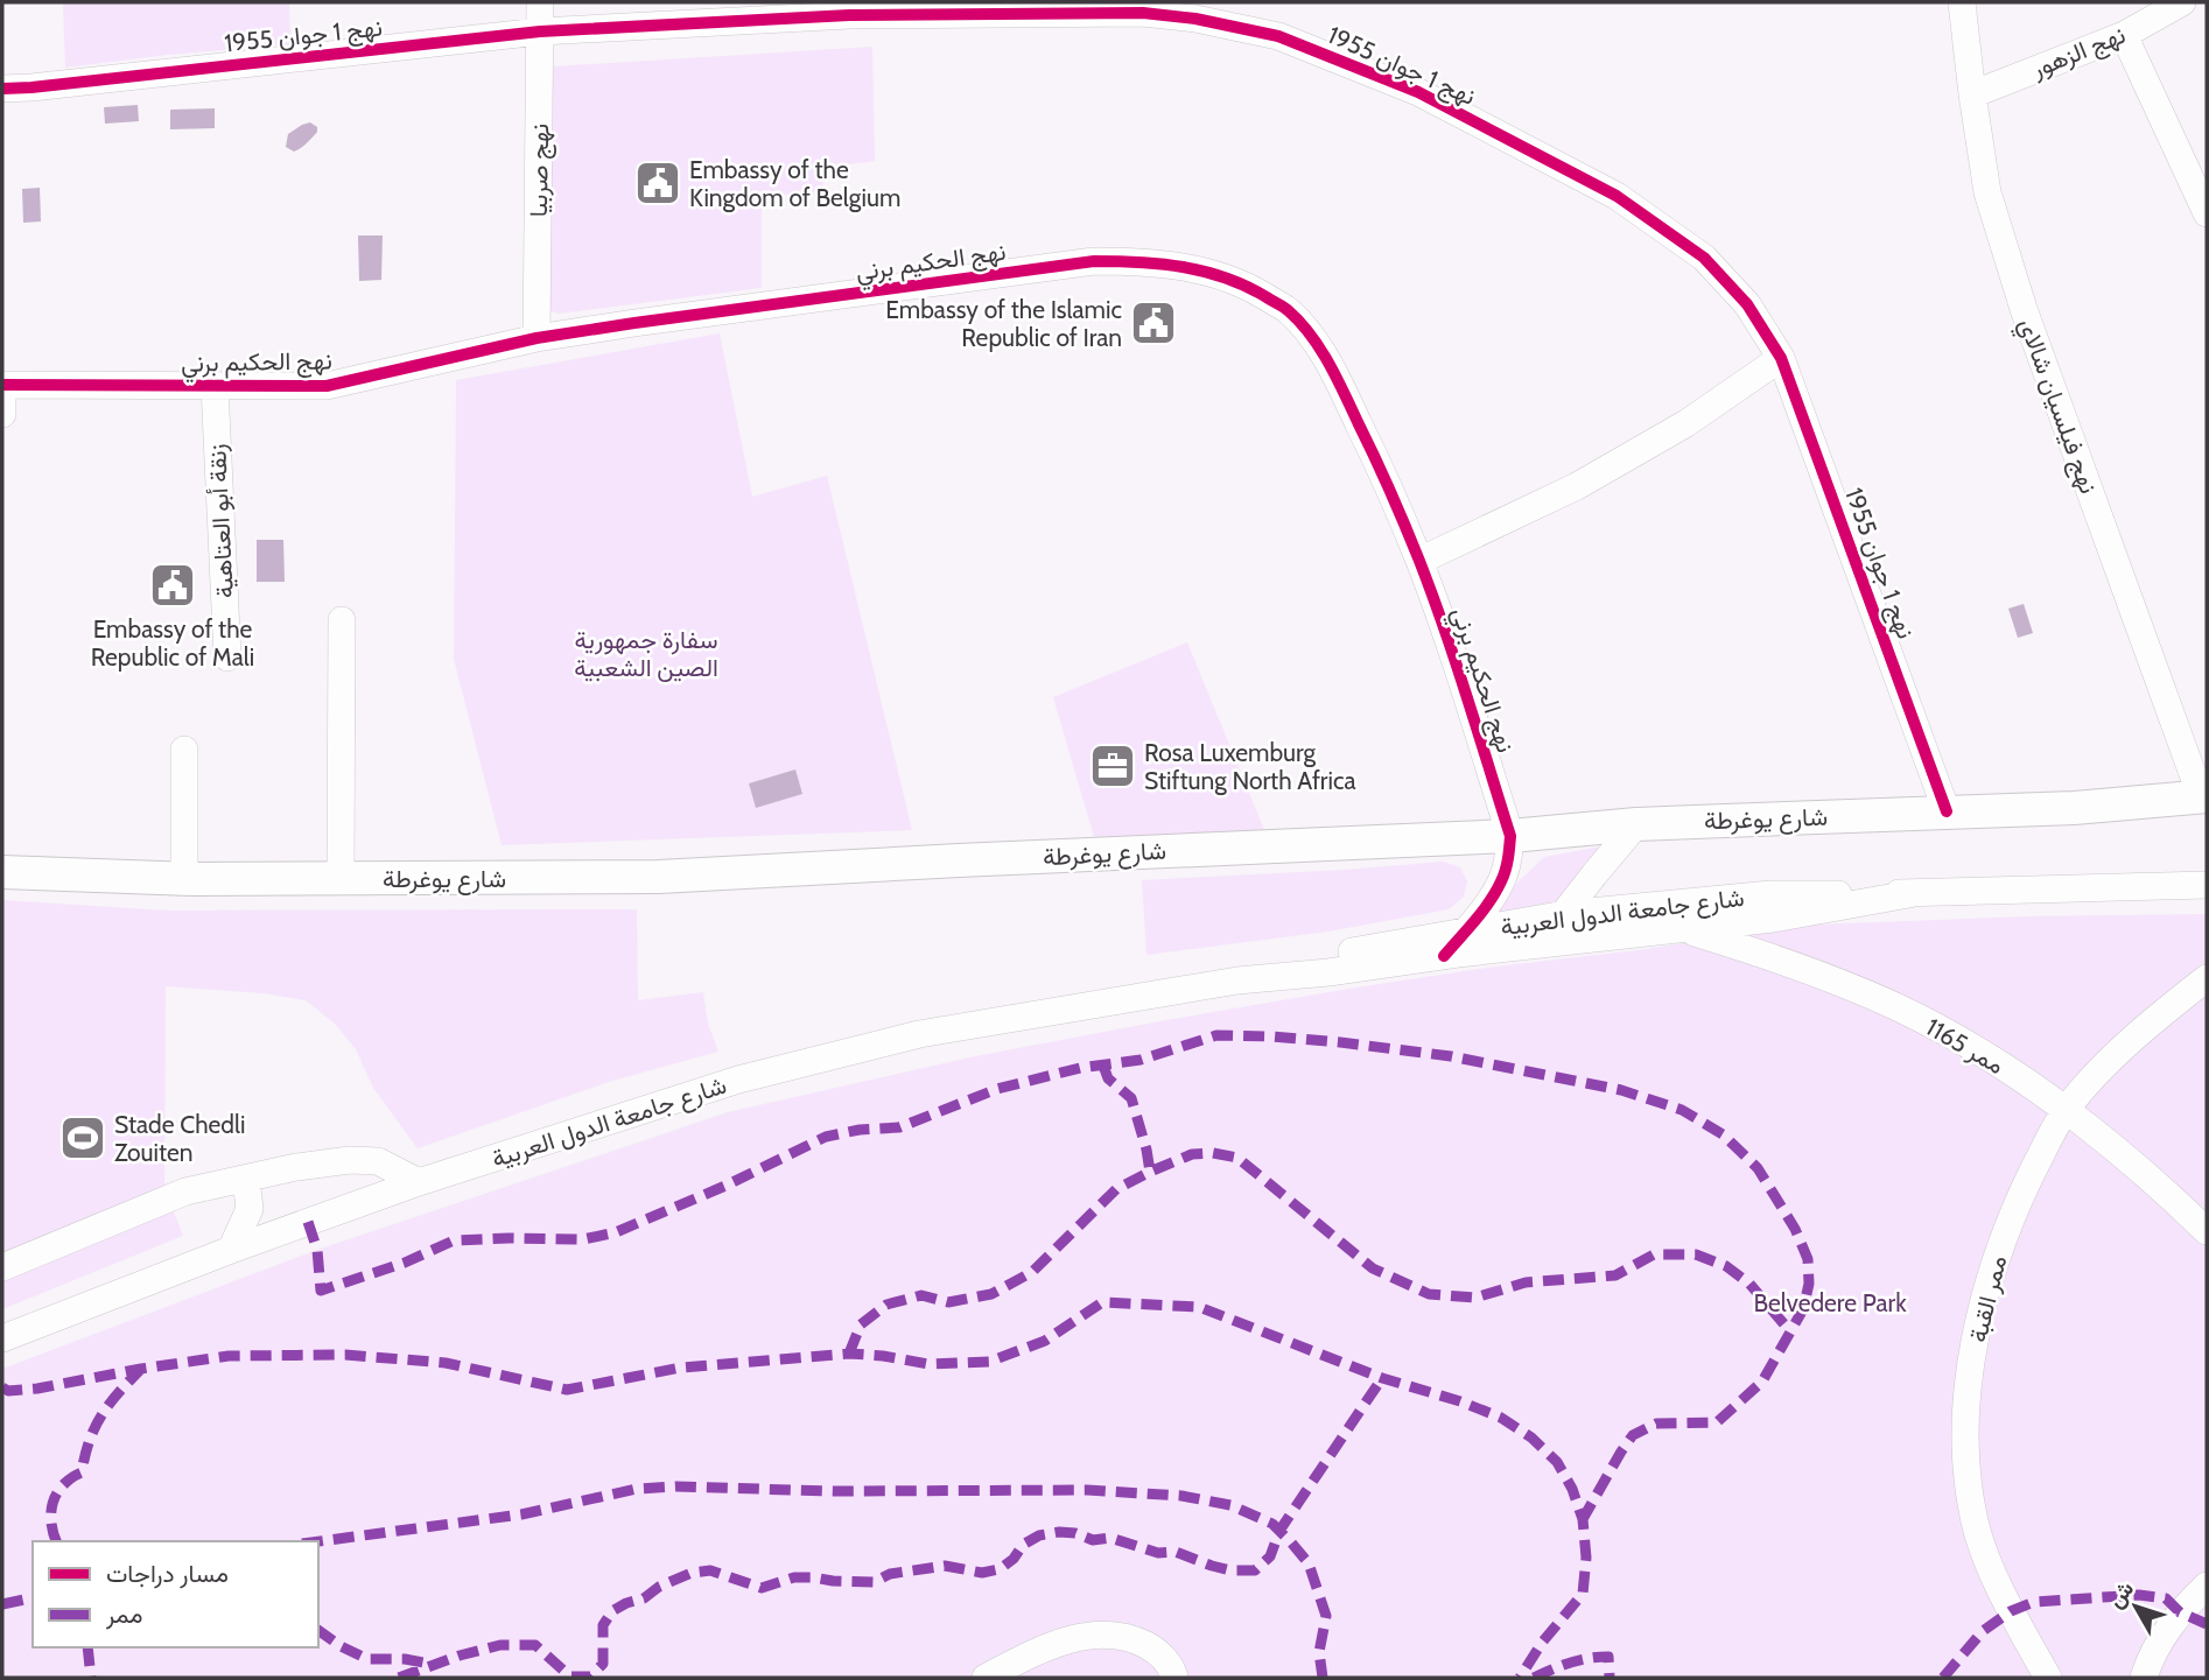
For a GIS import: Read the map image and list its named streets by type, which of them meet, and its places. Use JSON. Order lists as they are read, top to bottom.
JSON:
{
  "streets": {
    "main road": ["شارع يوغرطة"],
    "street": [
      "نهج 1 جوان 1955",
      "نهج الزهور",
      "نهج صربيا",
      "نهج الحكيم برني",
      "نهج فيلسيان شالاي",
      "زنقة أبو العتاهية",
      "شارع جامعة الدول العربية",
      "ممر 1165",
      "ممر القبة"
    ]
  },
  "crossings": [
    ["نهج 1 جوان 1955", "نهج صربيا"],
    ["نهج 1 جوان 1955", "شارع يوغرطة"],
    ["نهج الزهور", "نهج فيلسيان شالاي"],
    ["نهج صربيا", "نهج الحكيم برني"],
    ["نهج الحكيم برني", "زنقة أبو العتاهية"],
    ["نهج الحكيم برني", "شارع يوغرطة"],
    ["نهج فيلسيان شالاي", "شارع يوغرطة"],
    ["شارع جامعة الدول العربية", "ممر 1165"],
    ["ممر 1165", "ممر القبة"]
  ],
  "parks": ["سفارة جمهورية الصين الشعبية", "Belvedere Park"],
  "places": {
    "public building": ["Embassy of the Kingdom of Belgium", "Embassy of the Islamic Republic of Iran", "Embassy of the Republic of Mali"],
    "office": ["Rosa Luxemburg Stiftung North Africa"],
    "sports": ["Stade Chedli Zouiten"]
  },
  "legend": ["مسار دراجات", "ممر"],
  "north": "top left"
}
